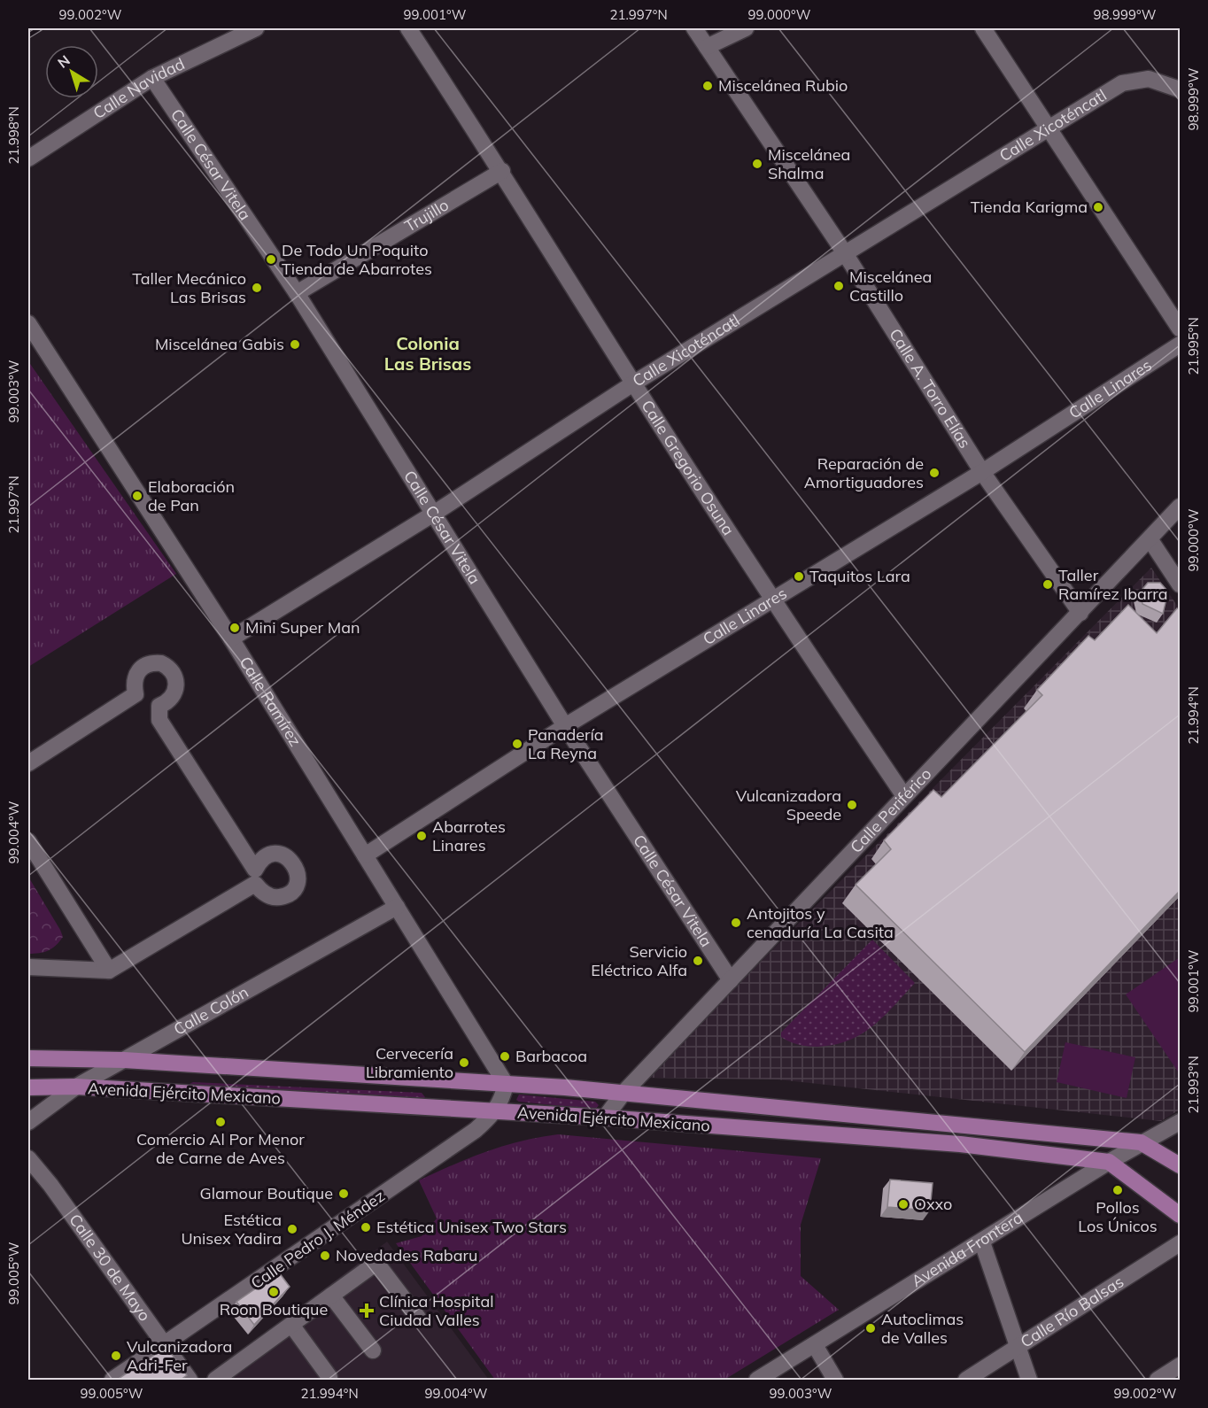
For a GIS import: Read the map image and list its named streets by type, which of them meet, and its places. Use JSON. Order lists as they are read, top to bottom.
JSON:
{
  "streets": {
    "main road": ["Avenida Ejército Mexicano"],
    "street": [
      "Calle Navidad",
      "Calle Xicoténcatl",
      "Calle César Vitela",
      "Trujillo",
      "Calle A. Torro Elías",
      "Calle Linares",
      "Calle Gregorio Osuna",
      "Calle Ramírez",
      "Calle Periférico",
      "Calle Colón",
      "Calle Pedro J. Méndez",
      "Avenida Frontera",
      "Calle 30 de Mayo",
      "Calle Río Balsas"
    ]
  },
  "crossings": [
    ["Calle Navidad", "Calle César Vitela"],
    ["Calle Xicoténcatl", "Calle César Vitela"],
    ["Calle Xicoténcatl", "Calle A. Torro Elías"],
    ["Calle Xicoténcatl", "Calle Gregorio Osuna"],
    ["Calle Xicoténcatl", "Calle Ramírez"],
    ["Calle César Vitela", "Trujillo"],
    ["Calle César Vitela", "Calle Linares"],
    ["Calle César Vitela", "Calle Periférico"],
    ["Trujillo", "Calle Gregorio Osuna"],
    ["Calle A. Torro Elías", "Calle Linares"],
    ["Calle A. Torro Elías", "Calle Periférico"],
    ["Calle Linares", "Calle Gregorio Osuna"],
    ["Calle Linares", "Calle Ramírez"],
    ["Calle Gregorio Osuna", "Calle Periférico"],
    ["Calle Ramírez", "Calle Colón"],
    ["Calle Ramírez", "Avenida Ejército Mexicano"],
    ["Calle Periférico", "Avenida Ejército Mexicano"],
    ["Calle Colón", "Avenida Ejército Mexicano"],
    ["Avenida Ejército Mexicano", "Calle Pedro J. Méndez"],
    ["Avenida Ejército Mexicano", "Avenida Frontera"],
    ["Calle Pedro J. Méndez", "Calle 30 de Mayo"]
  ],
  "districts": ["Colonia Las Brisas"],
  "places": {
    "other": [
      "Miscelánea Rubio",
      "Miscelánea Shalma",
      "Tienda Karigma",
      "De Todo Un Poquito Tienda de Abarrotes",
      "Miscelánea Castillo",
      "Taller Mecánico Las Brisas",
      "Miscelánea Gabis",
      "Reparación de Amortiguadores",
      "Elaboración de Pan",
      "Taquitos Lara",
      "Taller Ramírez Ibarra",
      "Mini Super Man",
      "Panadería La Reyna",
      "Vulcanizadora Speede",
      "Abarrotes Linares",
      "Antojitos y cenaduría La Casita",
      "Servicio Eléctrico Alfa",
      "Barbacoa",
      "Cervecería Libramiento",
      "Comercio Al Por Menor de Carne de Aves",
      "Pollos Los Únicos",
      "Glamour Boutique",
      "Oxxo",
      "Estética Unisex Two Stars",
      "Estética Unisex Yadira",
      "Novedades Rabaru",
      "Roon Boutique",
      "Autoclimas de Valles",
      "Vulcanizadora Adri-Fer"
    ],
    "health": ["Clínica Hospital Ciudad Valles"]
  },
  "north": "top left",
  "coordinates": [
    "99.002°W",
    "99.001°W",
    "21.997°N",
    "99.000°W",
    "98.999°W",
    "21.998°N",
    "21.995°N",
    "99.003°W",
    "21.994°N",
    "99.004°W",
    "21.993°N",
    "99.005°W"
  ]
}
